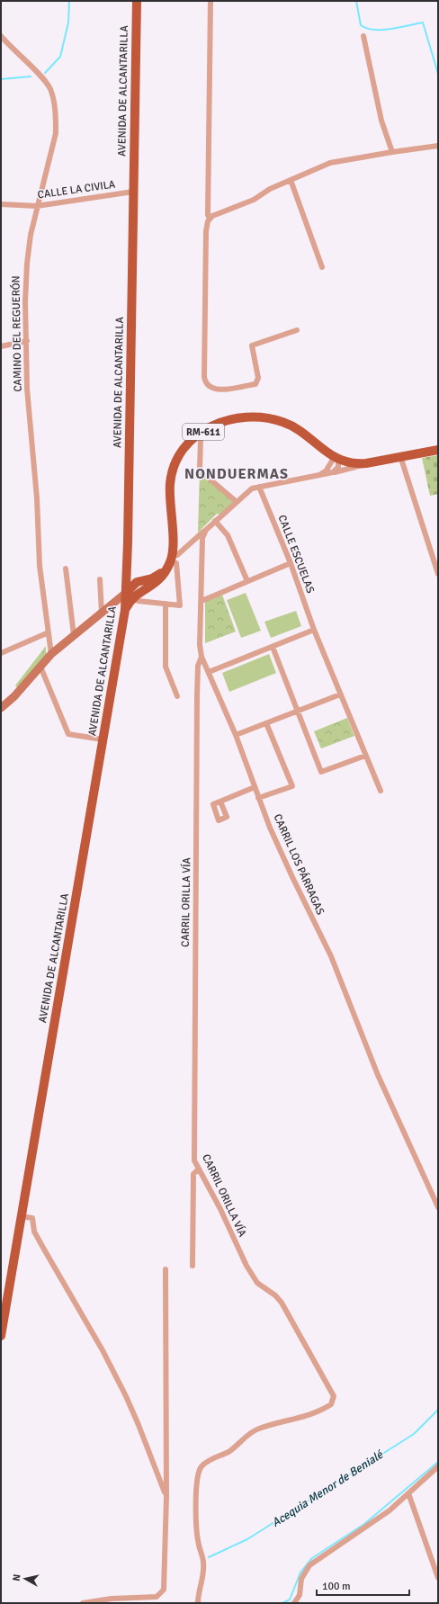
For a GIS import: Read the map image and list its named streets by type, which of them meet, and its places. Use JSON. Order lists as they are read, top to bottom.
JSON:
{
  "streets": {
    "main road": ["AVENIDA DE ALCANTARILLA", "RM-611"],
    "street": [
      "CALLE LA CIVILA",
      "CAMINO DEL REGUERÓN",
      "CALLE ESCUELAS",
      "CARRIL LOS PÁRRAGAS",
      "CARRIL ORILLA VÍA"
    ]
  },
  "crossings": [
    ["AVENIDA DE ALCANTARILLA", "CALLE LA CIVILA"],
    ["AVENIDA DE ALCANTARILLA", "RM-611"],
    ["CALLE LA CIVILA", "CAMINO DEL REGUERÓN"],
    ["CARRIL LOS PÁRRAGAS", "CARRIL ORILLA VÍA"]
  ],
  "districts": ["NONDUERMAS"],
  "water": ["Acequia Menor de Benialé"],
  "scale_bar": "100 m",
  "north": "left"
}
